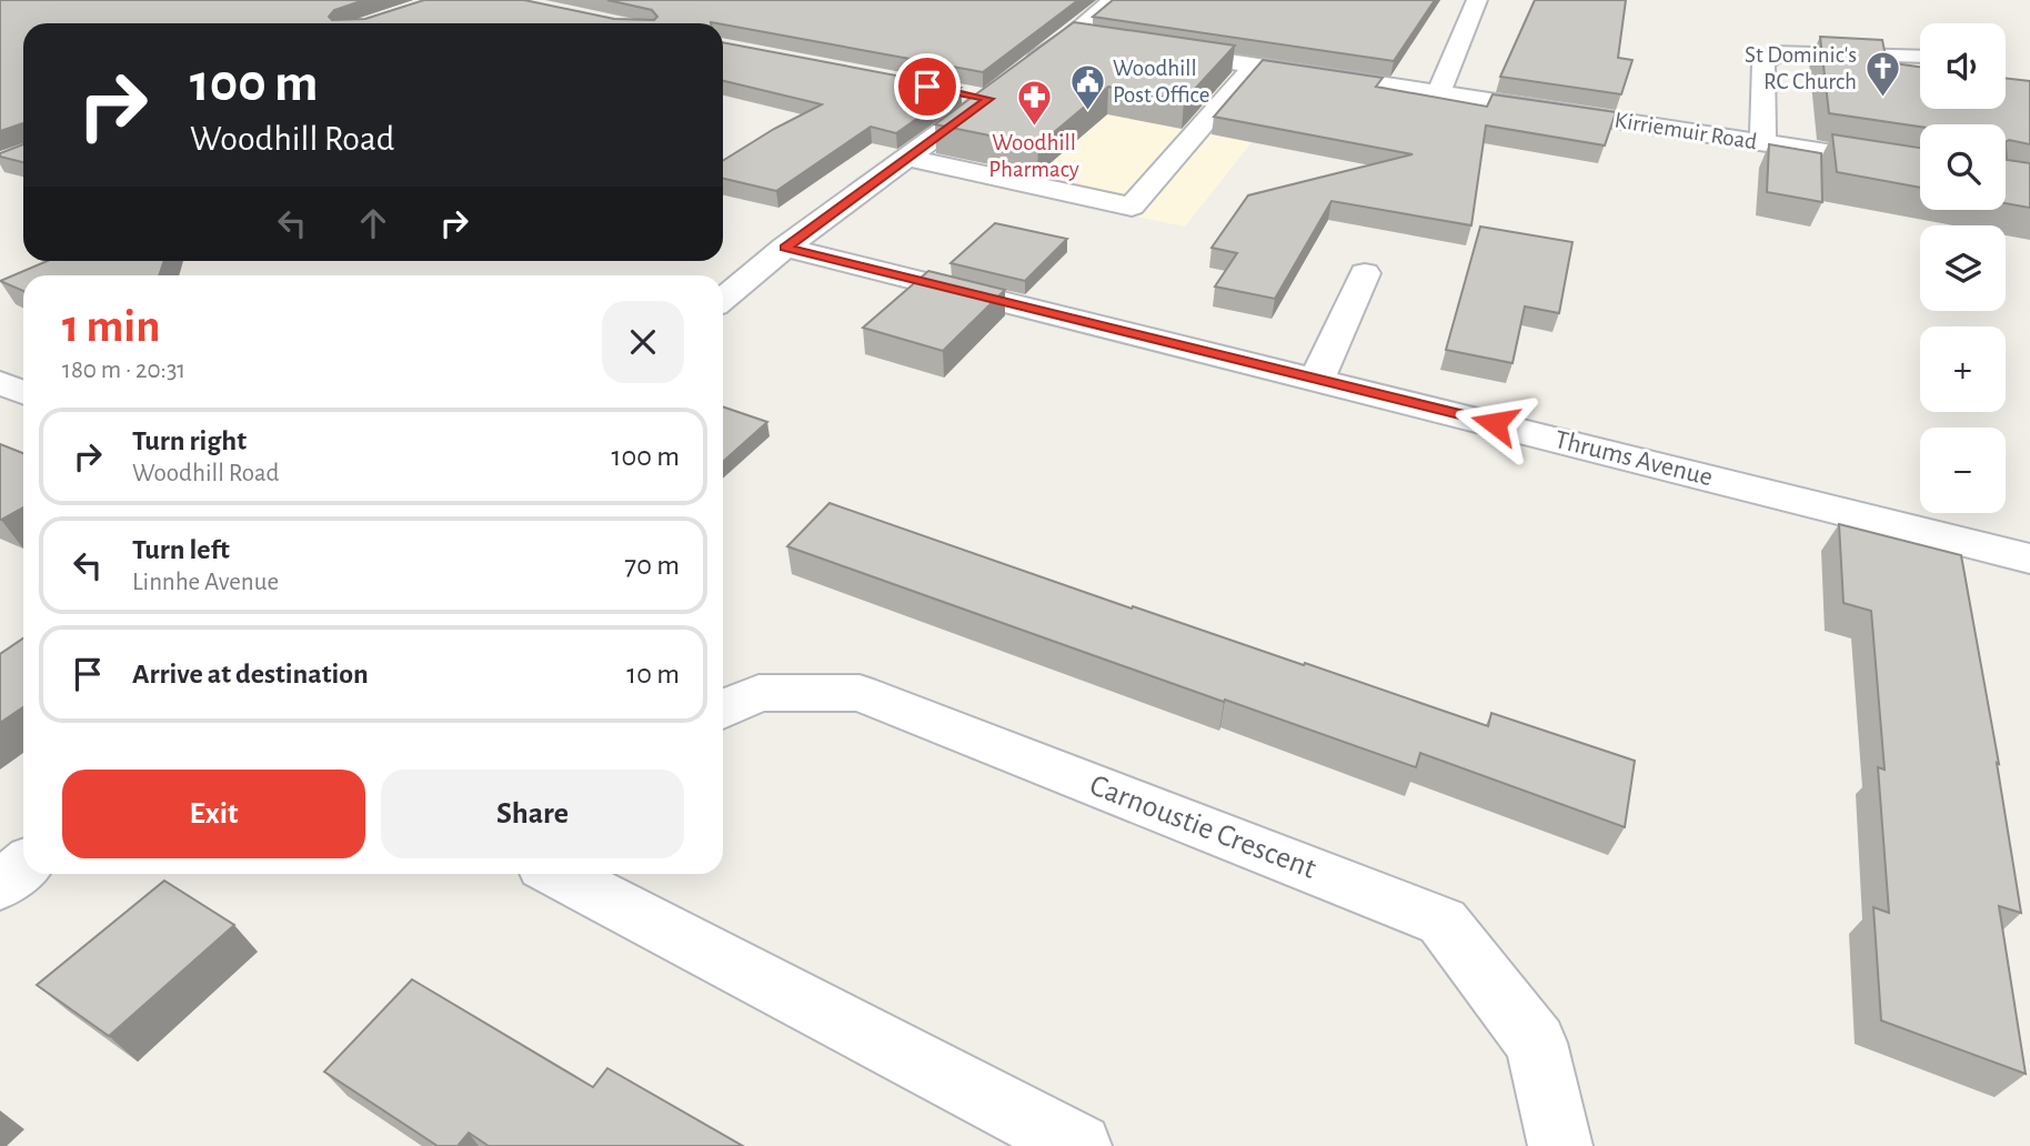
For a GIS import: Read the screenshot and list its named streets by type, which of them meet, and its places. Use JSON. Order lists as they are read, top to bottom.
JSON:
{
  "streets": {
    "street": ["Kirriemuir Road", "Thrums Avenue", "Carnoustie Crescent"]
  },
  "places": {
    "church": ["St Dominic's RC Church"],
    "public building": ["Woodhill Post Office"],
    "pharmacy": ["Woodhill Pharmacy"]
  },
  "page": {
    "map_buttons": ["+", "−"],
    "turn": ["100 m", "Woodhill Road"],
    "heading": ["1 min", "180 m · 20:31"],
    "list": [
      {
        "name": "Turn right",
        "note": "Woodhill Road",
        "value": "100 m"
      },
      {
        "name": "Turn left",
        "note": "Linnhe Avenue",
        "value": "70 m"
      },
      {
        "name": "Arrive at destination",
        "value": "10 m"
      }
    ],
    "buttons": ["Exit", "Share"]
  }
}
